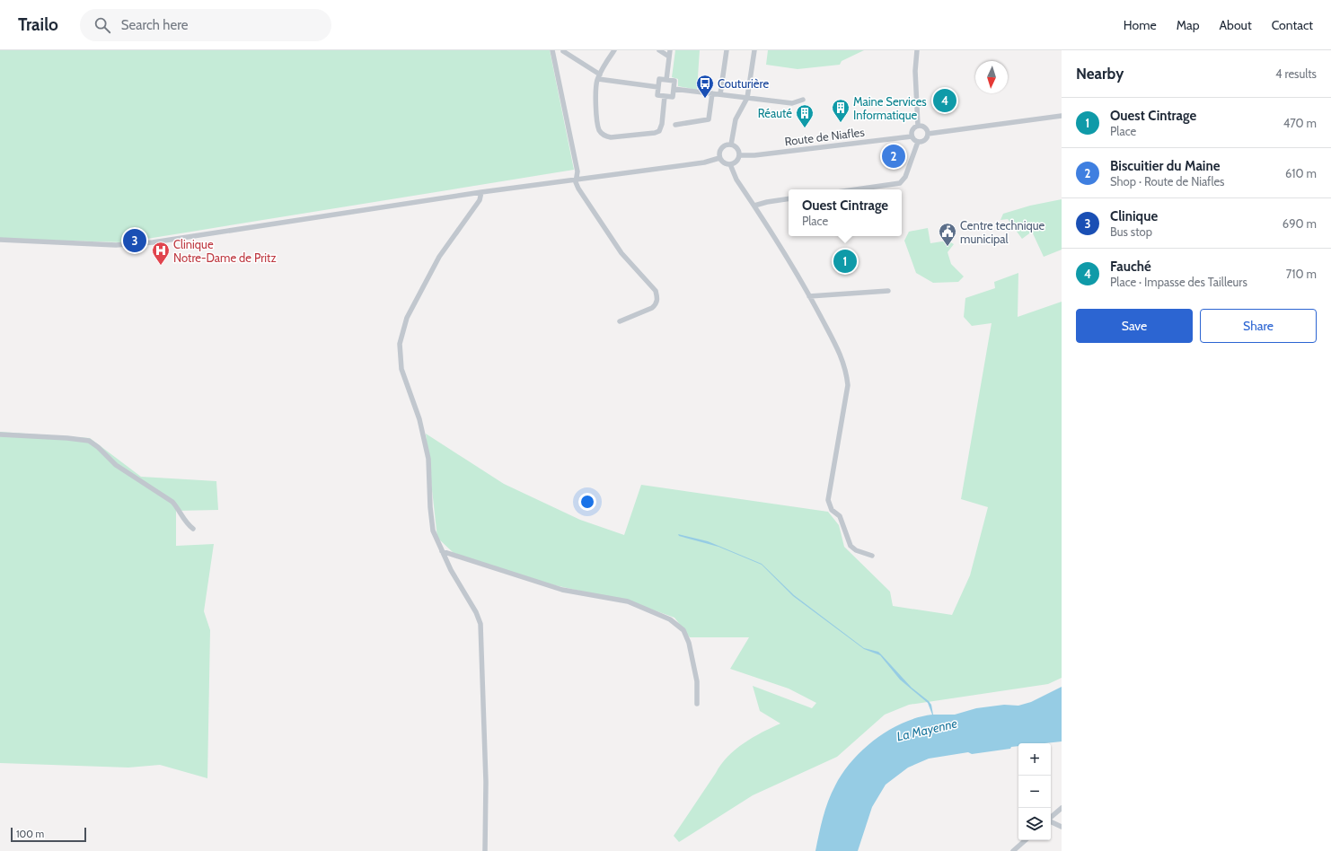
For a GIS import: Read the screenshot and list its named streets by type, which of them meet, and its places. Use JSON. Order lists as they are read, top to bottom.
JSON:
{
  "streets": {
    "street": ["Route de Niafles"]
  },
  "water": ["La Mayenne"],
  "places": {
    "bus stop": ["Couturière"],
    "building": ["Maine Services Informatique", "Réauté"],
    "public building": ["Centre technique municipal"],
    "hospital": ["Clinique Notre-Dame de Pritz"]
  },
  "scale_bar": "100 m",
  "north": "bottom",
  "page": {
    "header": "Trailo",
    "search": "Search here",
    "nav": [
      "Home",
      "Map",
      "About",
      "Contact"
    ],
    "heading": ["Nearby", "4 results"],
    "pins": [
      "4",
      "2",
      "3",
      "1"
    ],
    "list": [
      {
        "mark": "1",
        "name": "Ouest Cintrage",
        "note": "Place",
        "value": "470 m"
      },
      {
        "mark": "2",
        "name": "Biscuitier du Maine",
        "note": "Shop · Route de Niafles",
        "value": "610 m"
      },
      {
        "mark": "3",
        "name": "Clinique",
        "note": "Bus stop",
        "value": "690 m"
      },
      {
        "mark": "4",
        "name": "Fauché",
        "note": "Place · Impasse des Tailleurs",
        "value": "710 m"
      }
    ],
    "popup": ["Ouest Cintrage", "Place"],
    "buttons": ["Save", "Share"],
    "map_buttons": ["+", "−"],
    "scale": "100 m"
  }
}
